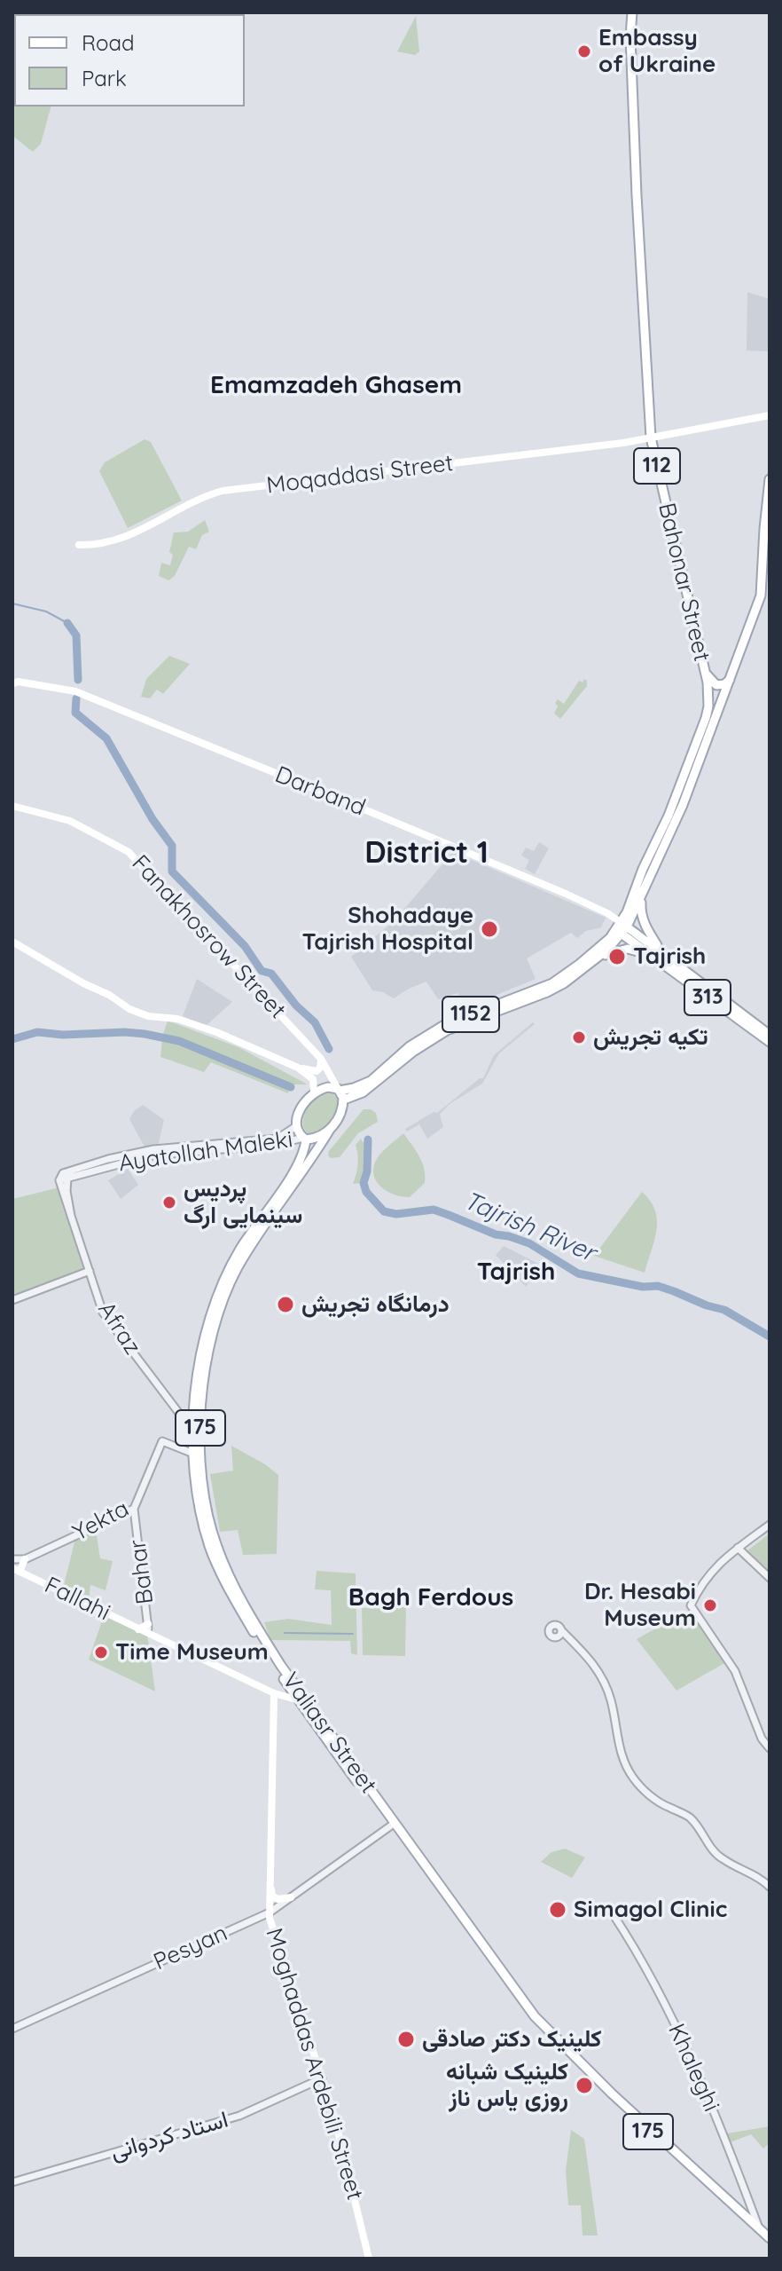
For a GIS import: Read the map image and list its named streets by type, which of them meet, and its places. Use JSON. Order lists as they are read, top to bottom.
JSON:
{
  "streets": {
    "main road": [
      "112",
      "Moqaddasi Street",
      "Bahonar Street",
      "Darband",
      "Fanakhosrow Street",
      "313",
      "1152",
      "175",
      "Fallahi",
      "Valiasr Street",
      "Moghaddas Ardebili Street"
    ],
    "street": [
      "Ayatollah Maleki",
      "Afraz",
      "Yekta",
      "Bahar",
      "Pesyan",
      "Khaleghi",
      "استاد کردوانی"
    ]
  },
  "crossings": [
    ["Moqaddasi Street", "Bahonar Street"],
    ["Bahonar Street", "Darband"],
    ["Bahonar Street", "313"],
    ["Bahonar Street", "1152"],
    ["Darband", "313"],
    ["Darband", "1152"],
    ["Fanakhosrow Street", "1152"],
    ["Fanakhosrow Street", "Ayatollah Maleki"],
    ["Fanakhosrow Street", "Valiasr Street"],
    ["313", "1152"],
    ["1152", "Ayatollah Maleki"],
    ["1152", "Valiasr Street"],
    ["Ayatollah Maleki", "Valiasr Street"],
    ["Afraz", "Valiasr Street"],
    ["Yekta", "Bahar"],
    ["Yekta", "Valiasr Street"],
    ["Bahar", "Fallahi"],
    ["Fallahi", "Valiasr Street"],
    ["Fallahi", "Moghaddas Ardebili Street"],
    ["Valiasr Street", "Pesyan"],
    ["Valiasr Street", "Khaleghi"],
    ["Pesyan", "Moghaddas Ardebili Street"],
    ["Moghaddas Ardebili Street", "استاد کردوانی"]
  ],
  "districts": [
    "Emamzadeh Ghasem",
    "District 1",
    "Tajrish",
    "Bagh Ferdous"
  ],
  "water": ["Tajrish River"],
  "places": [
    "Embassy of Ukraine",
    "Shohadaye Tajrish Hospital",
    "Tajrish",
    "تکیه تجریش",
    "پردیس سینمایی ارگ",
    "درمانگاه تجریش",
    "Dr. Hesabi Museum",
    "Time Museum",
    "Simagol Clinic",
    "کلینیک دکتر صادقی",
    "کلینیک شبانه روزی یاس ناز"
  ],
  "legend": ["Road", "Park"]
}
